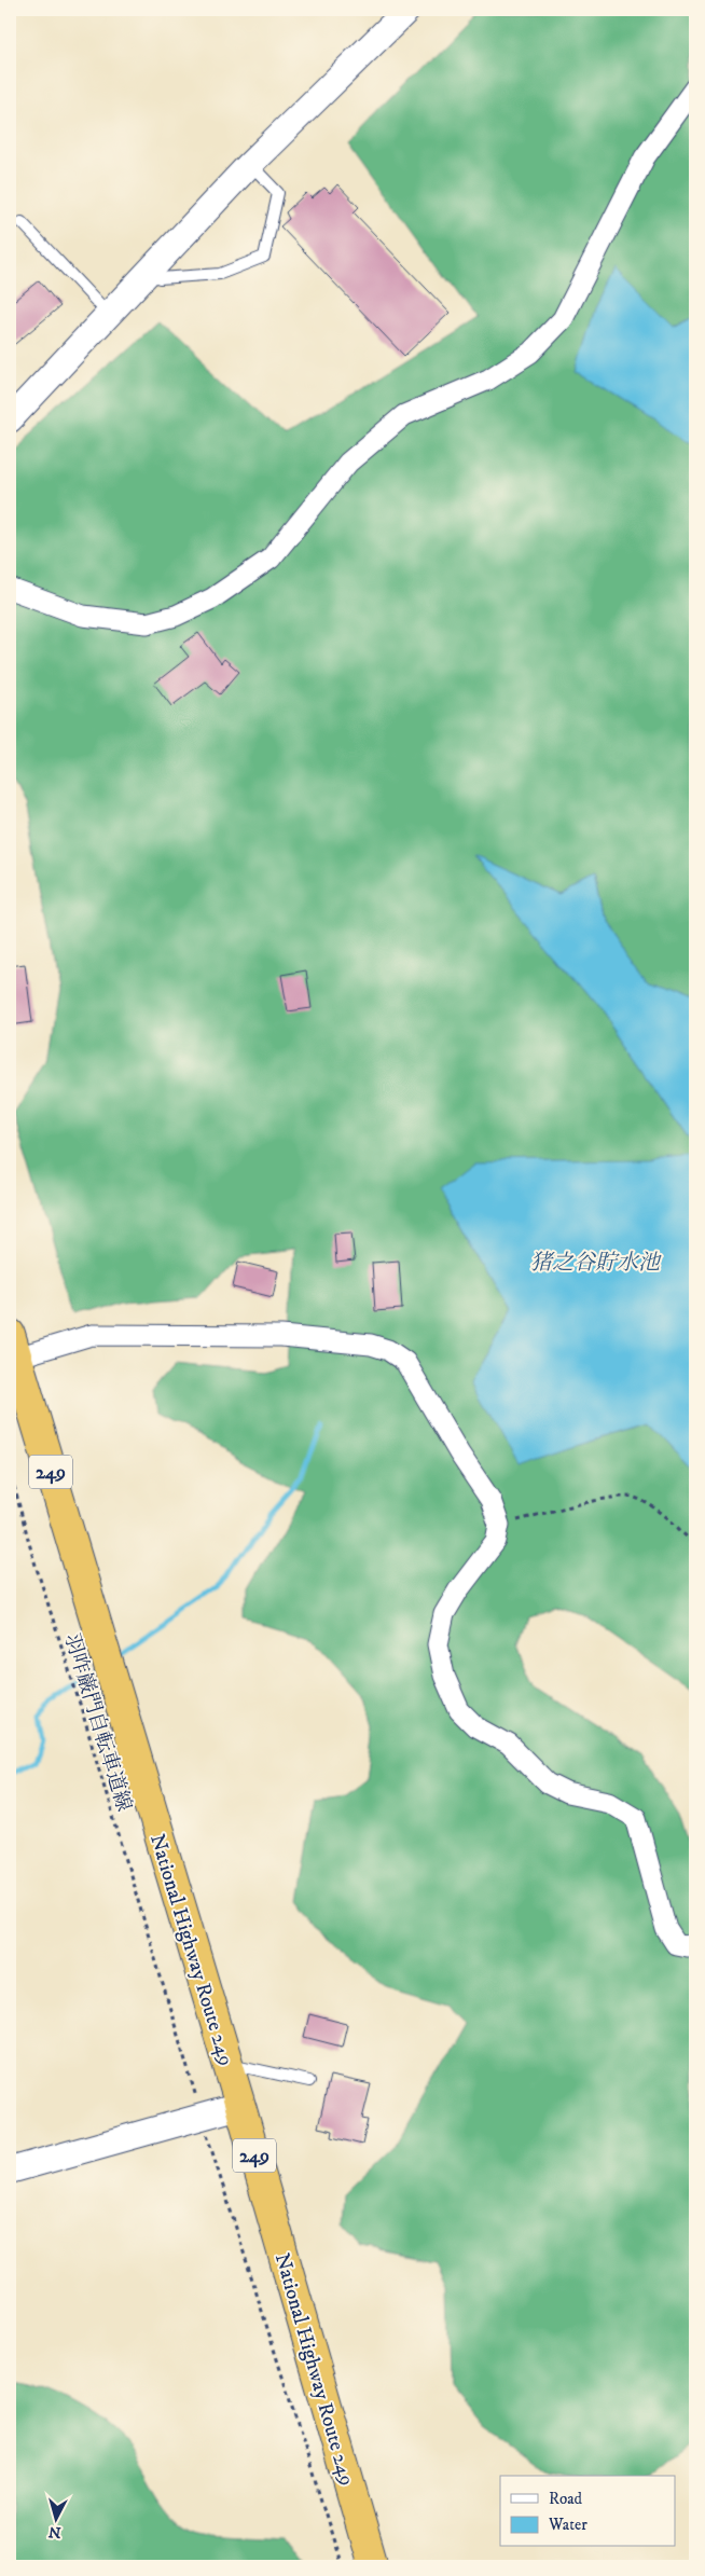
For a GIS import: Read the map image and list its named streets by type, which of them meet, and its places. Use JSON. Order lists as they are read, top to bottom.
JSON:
{
  "streets": {
    "highway": ["249", "National Highway Route 249"],
    "path": ["羽咋巌門自転車道線"]
  },
  "water": ["猪之谷貯水池"],
  "legend": ["Road", "Water"],
  "north": "bottom"
}
